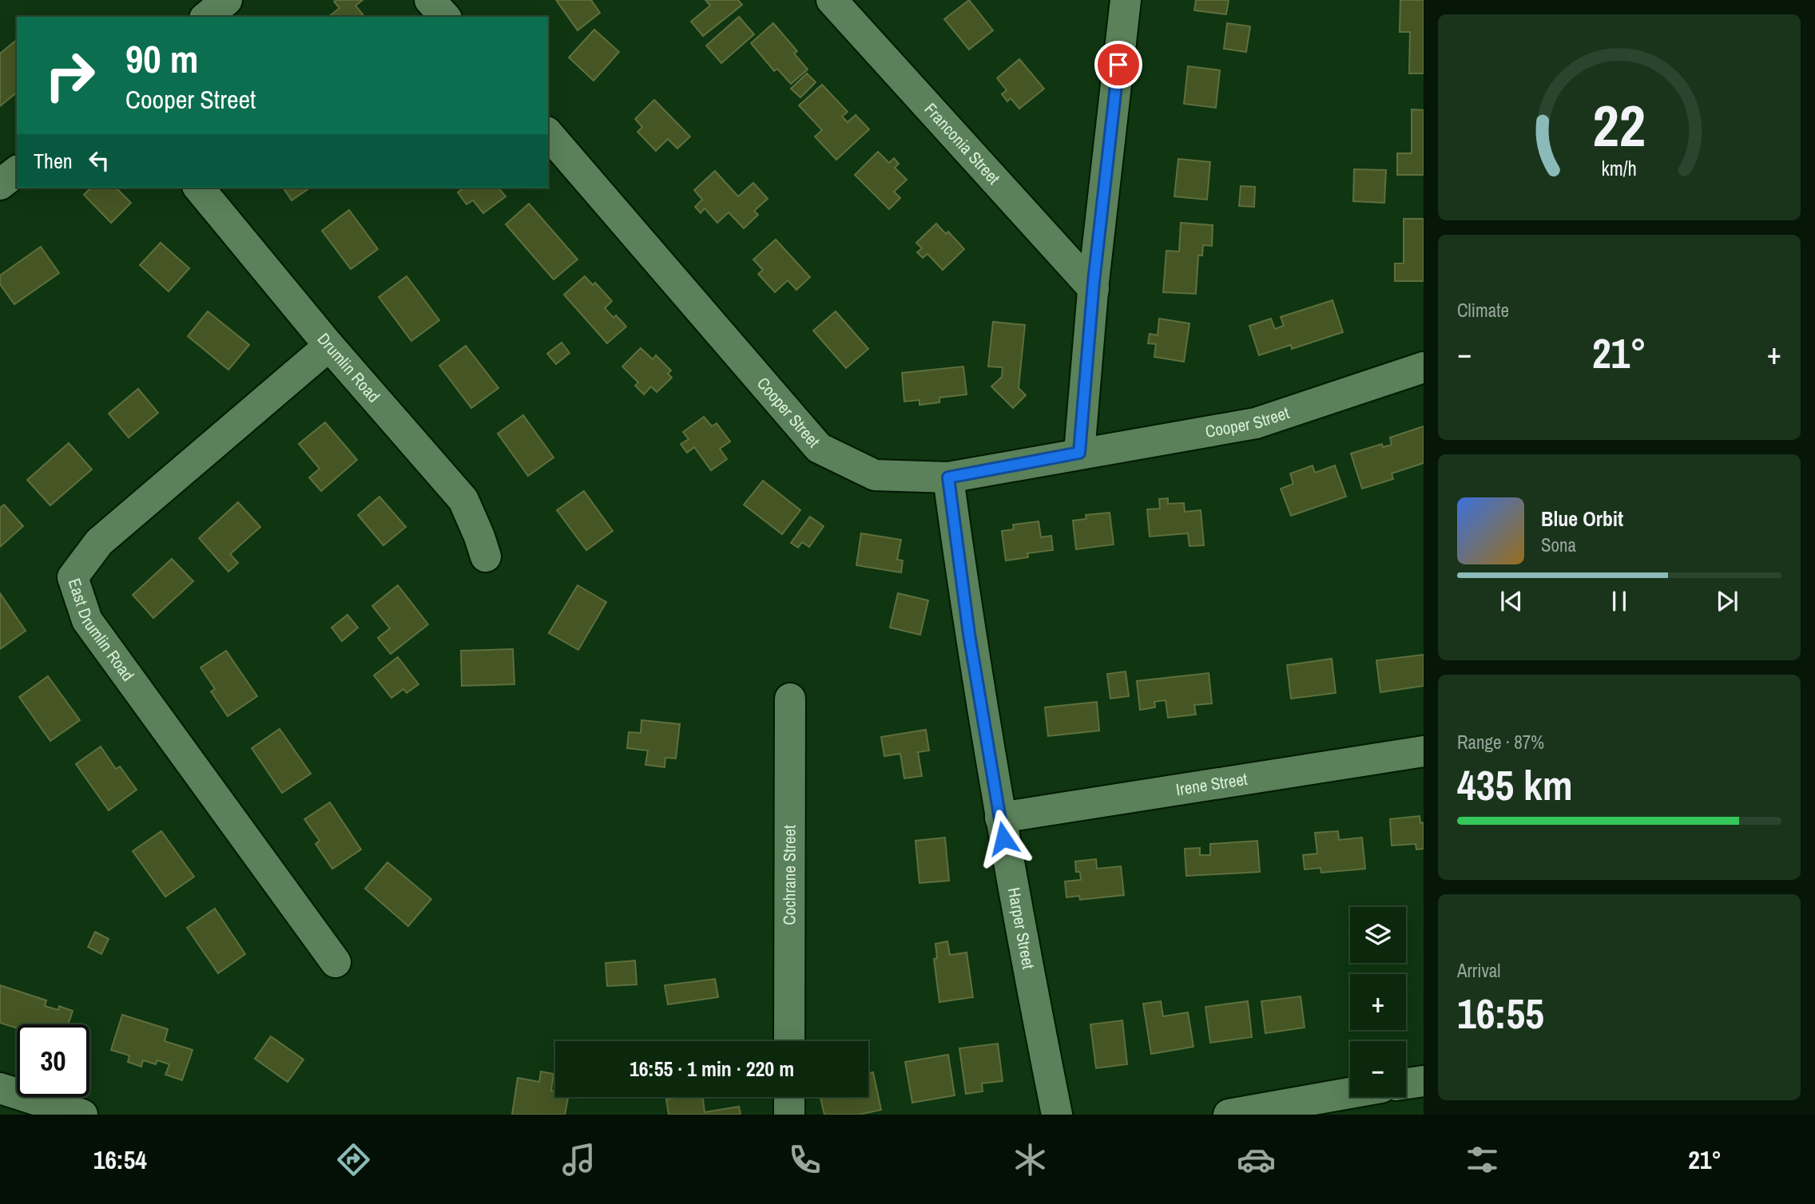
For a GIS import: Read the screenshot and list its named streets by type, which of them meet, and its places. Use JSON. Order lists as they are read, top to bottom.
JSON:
{
  "streets": {
    "street": [
      "Franconia Street",
      "Drumlin Road",
      "Cooper Street",
      "East Drumlin Road",
      "Irene Street",
      "Cochrane Street",
      "Harper Street"
    ]
  },
  "crossings": [
    ["Drumlin Road", "East Drumlin Road"],
    ["Cooper Street", "Harper Street"],
    ["Irene Street", "Harper Street"]
  ],
  "page": {
    "turn": ["90 m", "Cooper Street"],
    "then": "Then",
    "tile": [
      "Climate",
      ["Range · 87%", "435 km"],
      ["Arrival", "16:55"]
    ],
    "heat": ["−", "21°", "+"],
    "song": ["Blue Orbit", "Sona"],
    "map_buttons": ["+", "−"],
    "limit": "30",
    "trip": "16:55 · 1 min · 220 m",
    "tabs": ["16:54", "21°"],
    "gauge": ["22", "km/h"]
  }
}
